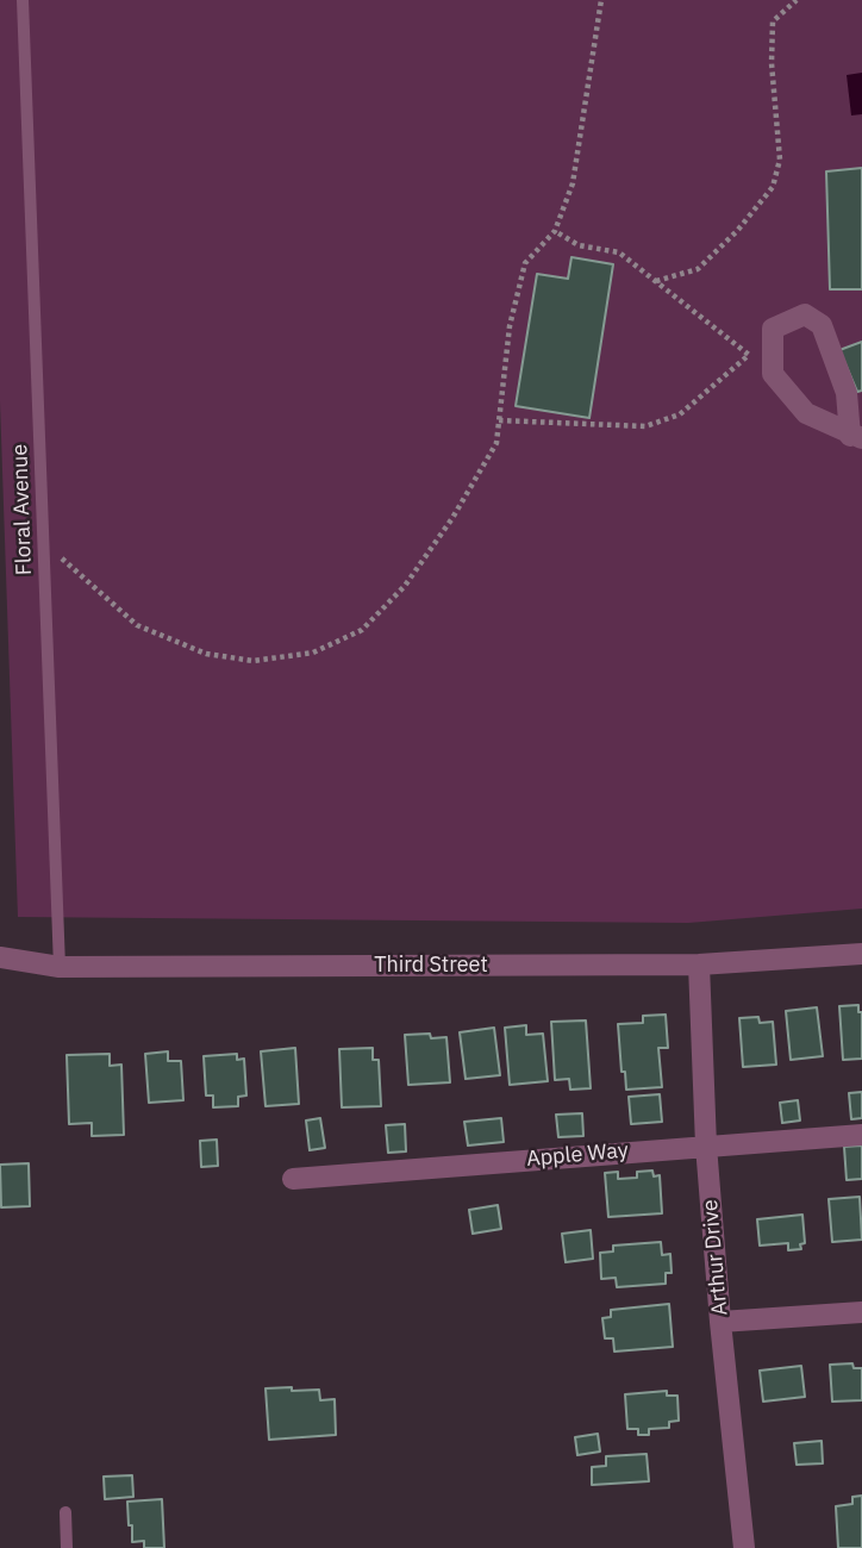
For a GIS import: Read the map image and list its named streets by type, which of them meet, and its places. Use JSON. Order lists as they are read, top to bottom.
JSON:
{
  "streets": {
    "street": ["Third Street", "Apple Way", "Arthur Drive"],
    "lane": ["Floral Avenue"]
  },
  "crossings": [
    ["Floral Avenue", "Third Street"],
    ["Third Street", "Arthur Drive"],
    ["Apple Way", "Arthur Drive"]
  ]
}
